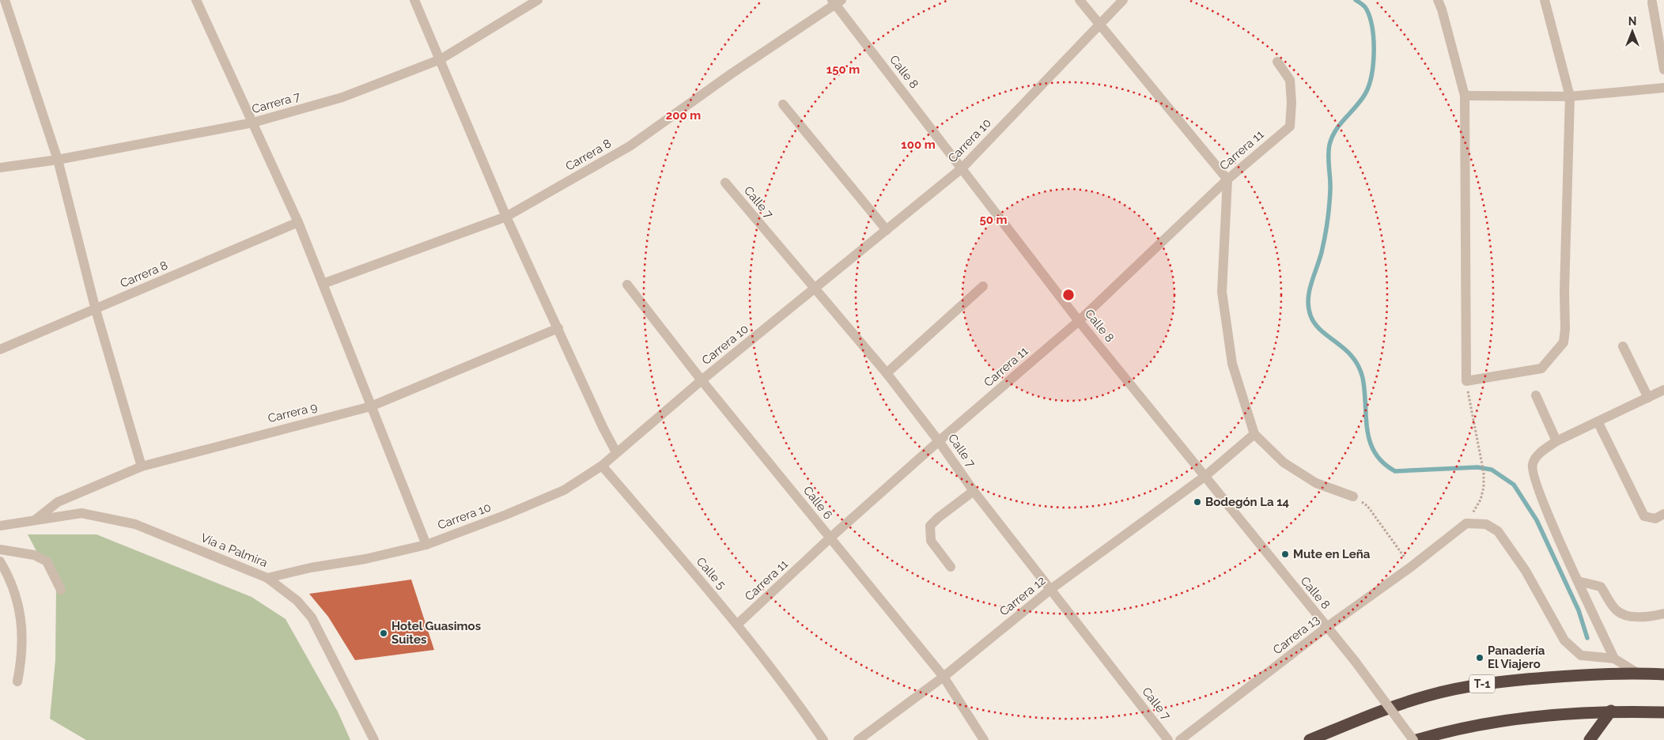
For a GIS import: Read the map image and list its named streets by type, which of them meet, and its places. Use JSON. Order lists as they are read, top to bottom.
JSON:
{
  "streets": {
    "highway": ["T-1"],
    "street": [
      "Calle 8",
      "Carrera 7",
      "Carrera 10",
      "Carrera 11",
      "Carrera 8",
      "Calle 7",
      "Carrera 9",
      "Calle 6",
      "Vía a Palmira",
      "Calle 5",
      "Carrera 12",
      "Carrera 13"
    ]
  },
  "crossings": [
    ["Calle 8", "Carrera 10"],
    ["Calle 8", "Carrera 11"],
    ["Calle 8", "Carrera 8"],
    ["Calle 8", "Carrera 12"],
    ["Calle 8", "Carrera 13"],
    ["Carrera 10", "Calle 7"],
    ["Carrera 10", "Calle 6"],
    ["Carrera 10", "Vía a Palmira"],
    ["Carrera 10", "Calle 5"],
    ["Carrera 11", "Calle 7"],
    ["Carrera 11", "Calle 6"],
    ["Carrera 11", "Calle 5"],
    ["Calle 7", "Carrera 12"],
    ["Carrera 9", "Vía a Palmira"],
    ["Calle 6", "Carrera 12"]
  ],
  "places": [
    "Bodegón La 14",
    "Mute en Leña",
    "Hotel Guasimos Suites",
    "Panadería El Viajero"
  ],
  "north": "top",
  "rings": [
    "150 m",
    "200 m",
    "100 m",
    "50 m"
  ]
}
